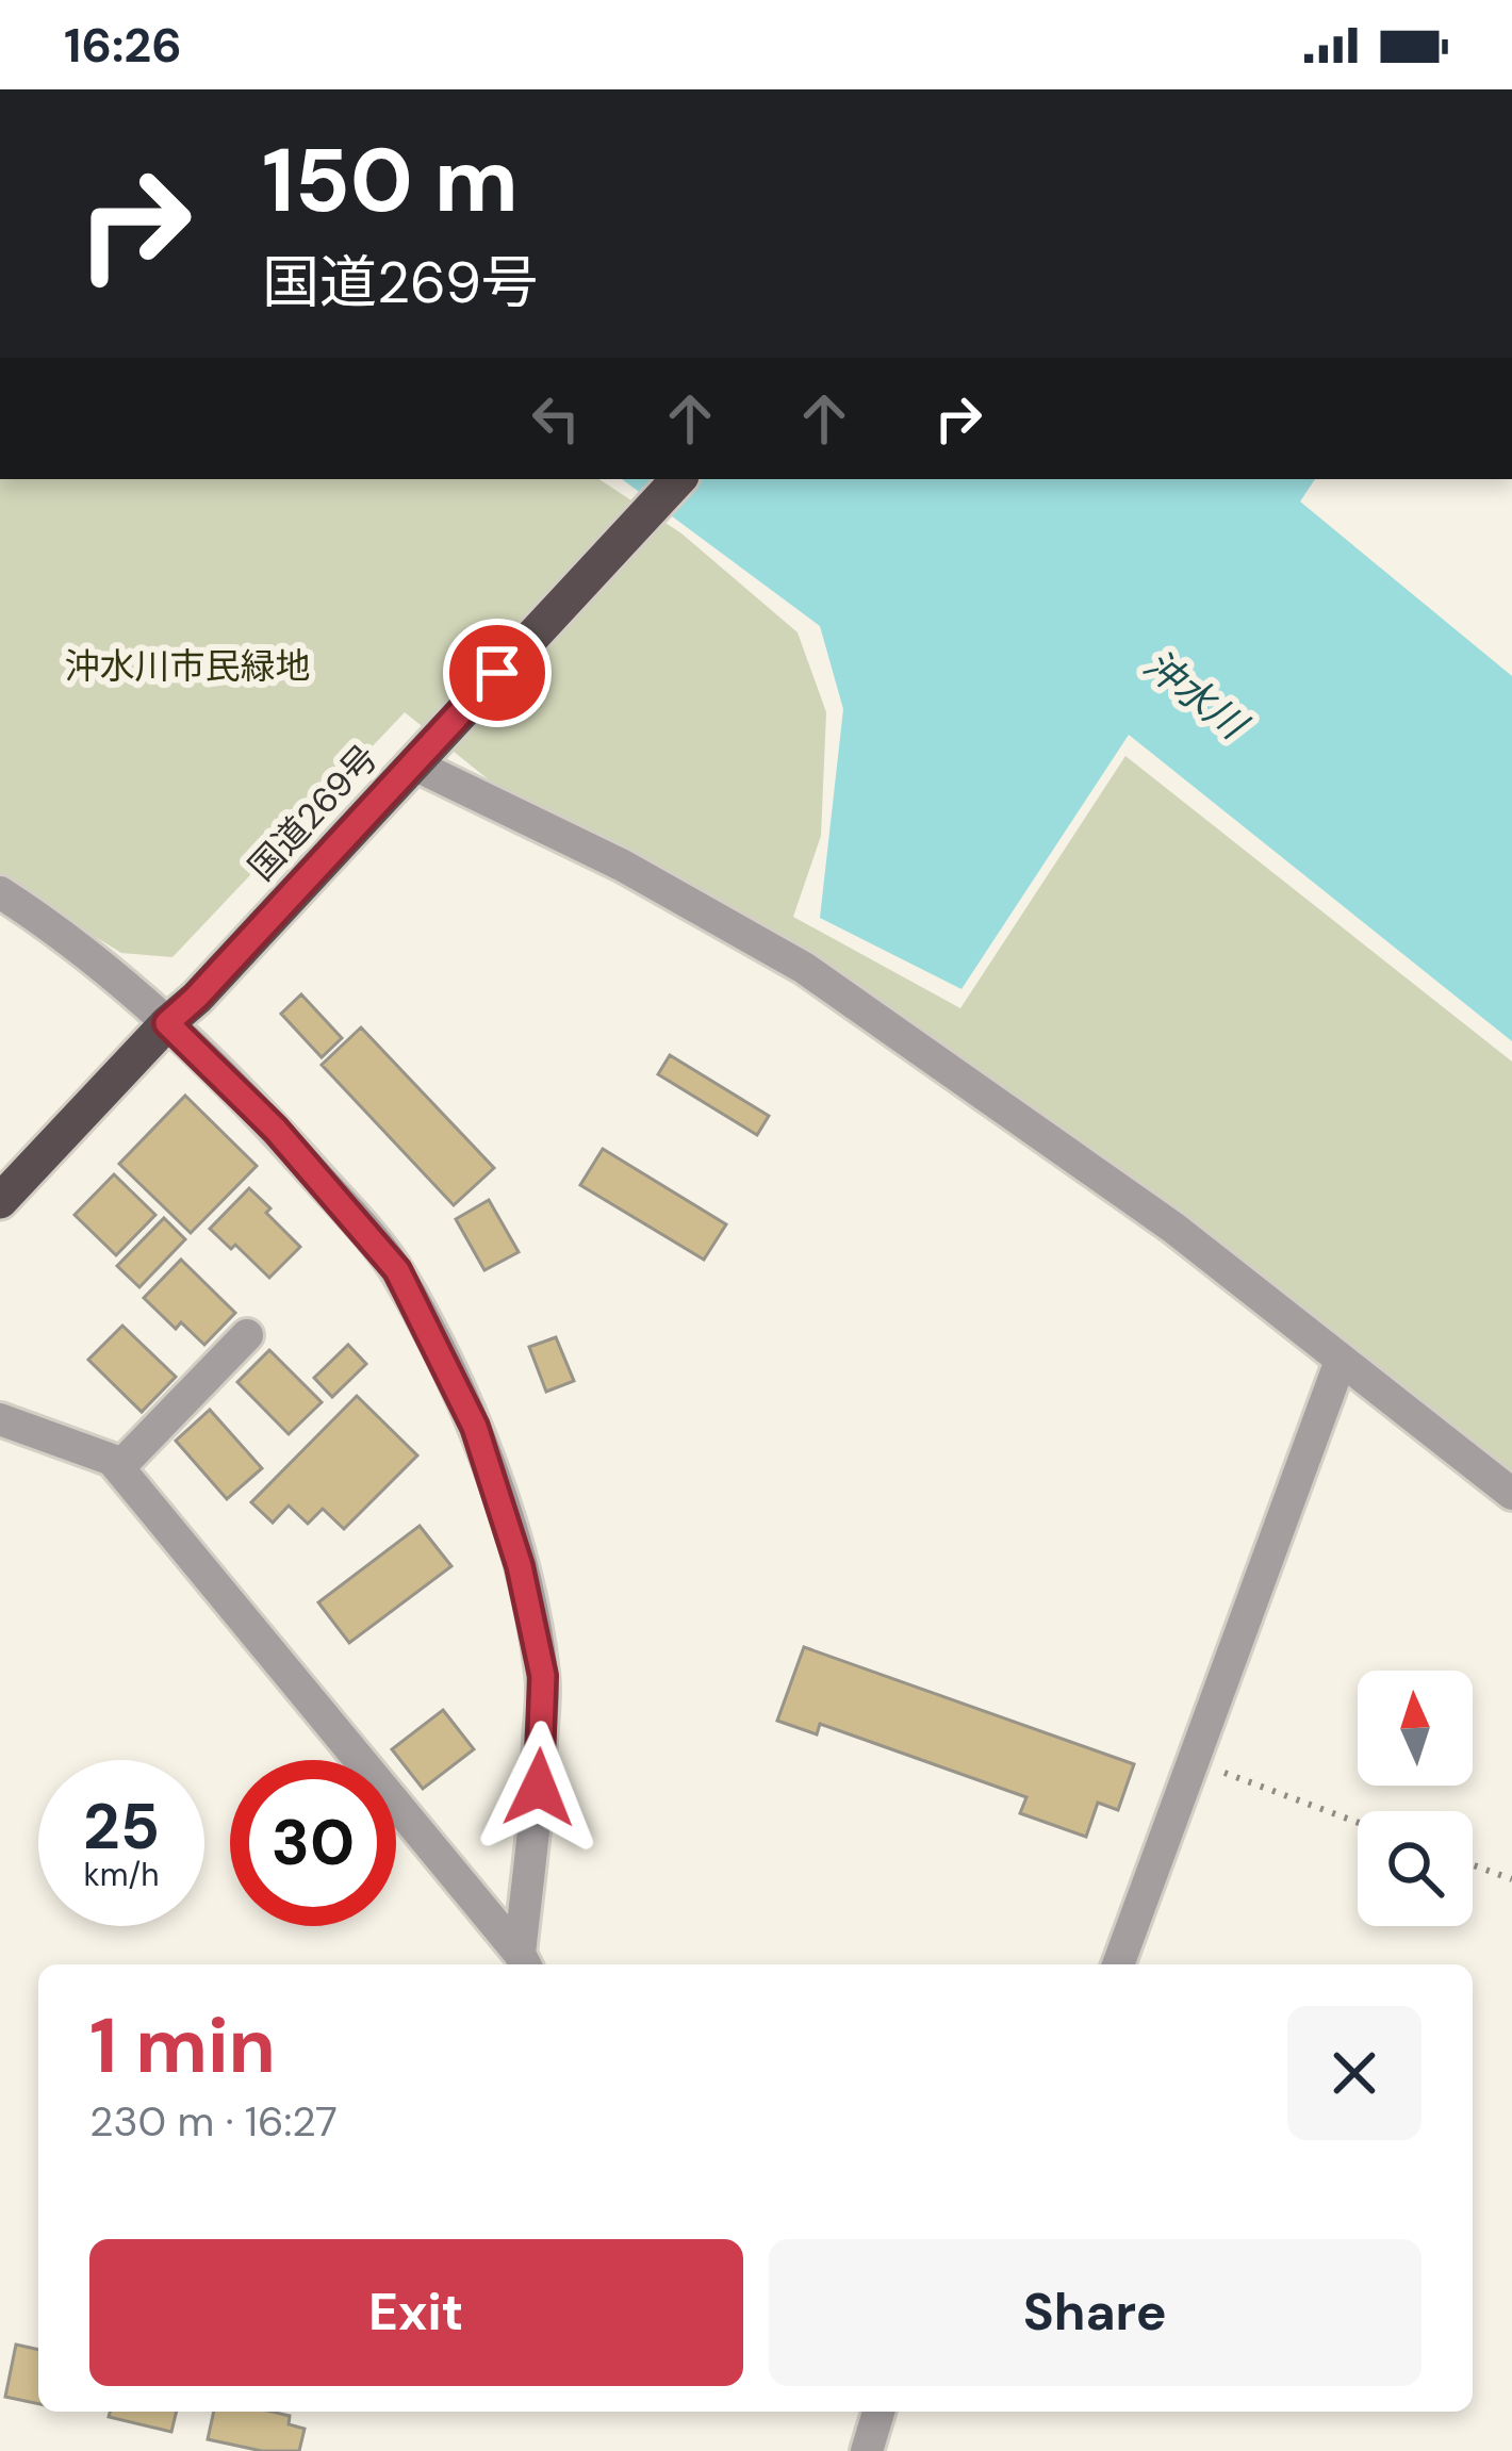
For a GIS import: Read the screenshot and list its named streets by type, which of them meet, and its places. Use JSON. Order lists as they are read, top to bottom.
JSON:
{
  "streets": {
    "highway": ["国道269号"]
  },
  "water": ["沖水川"],
  "parks": ["沖水川市民緑地"],
  "north": "top",
  "page": {
    "status": "16:26",
    "turn": ["150 m", "国道269号"],
    "speed": "25 km/h",
    "limit": "30",
    "heading": ["1 min", "230 m · 16:27"],
    "buttons": ["Exit", "Share"]
  }
}
